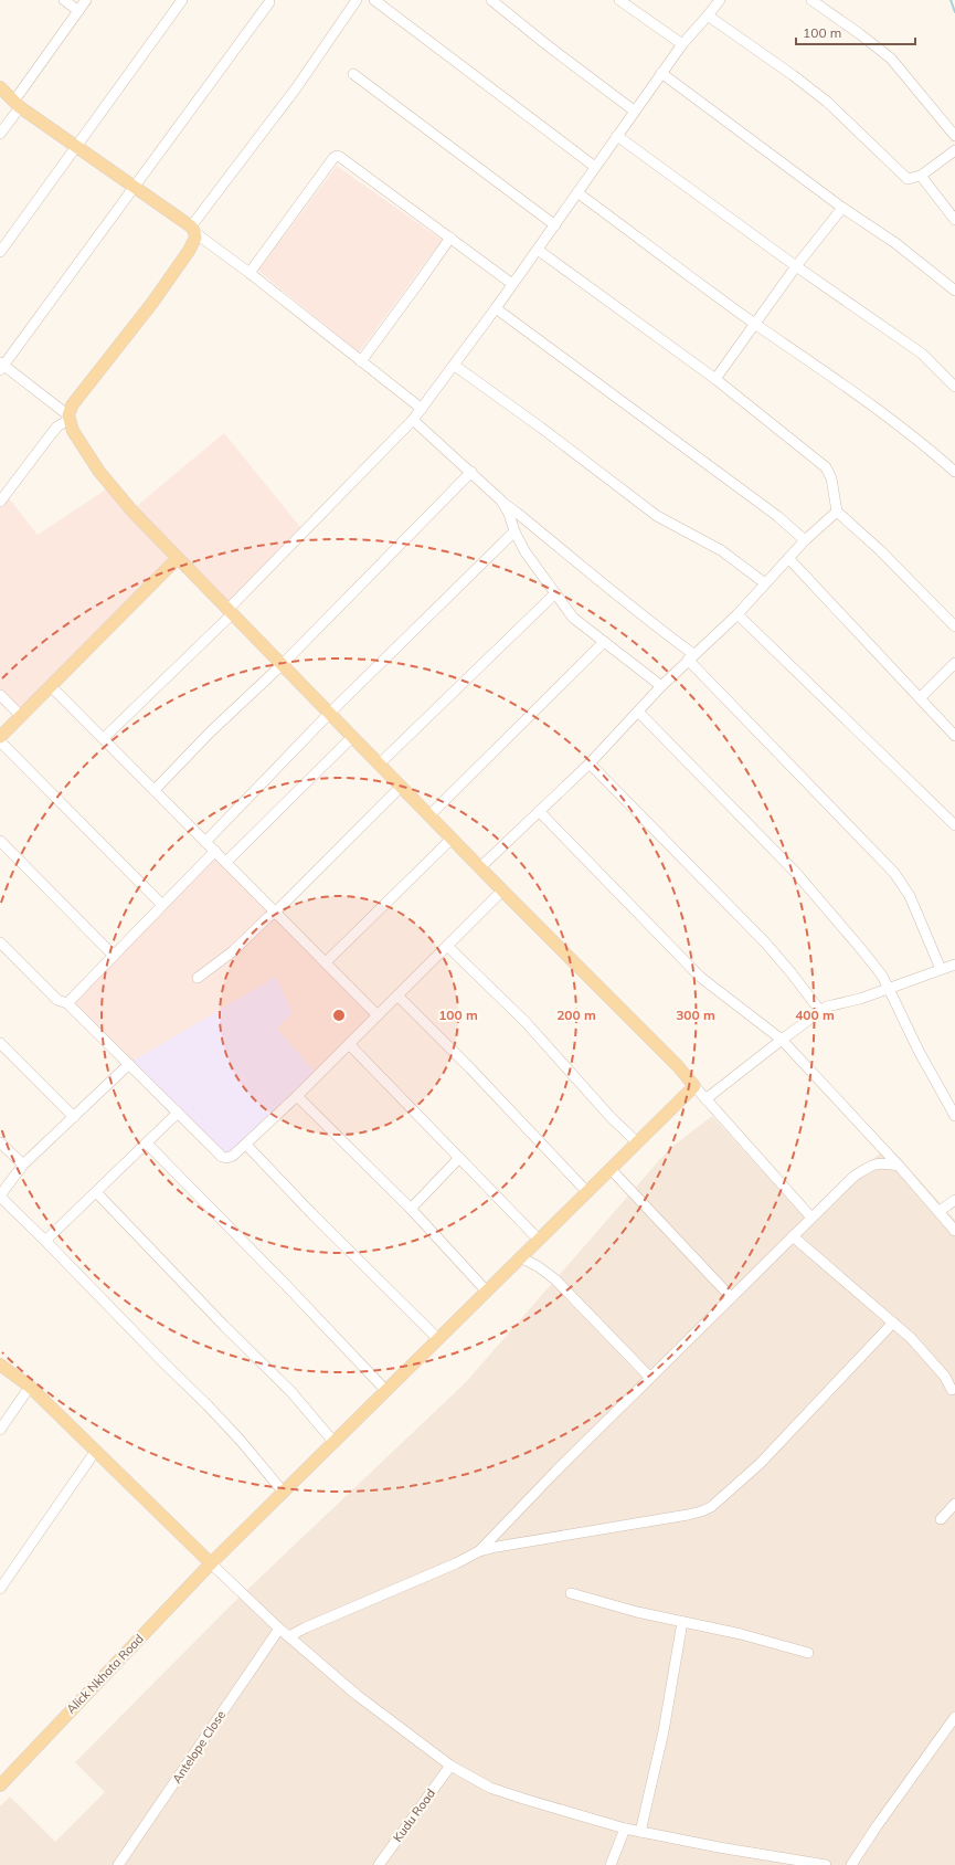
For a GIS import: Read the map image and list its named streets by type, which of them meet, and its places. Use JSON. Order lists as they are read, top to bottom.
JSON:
{
  "streets": {
    "main road": ["Alick Nkhata Road"],
    "street": ["Antelope Close", "Kudu Road"]
  },
  "scale_bar": "100 m",
  "rings": [
    "100 m",
    "200 m",
    "300 m",
    "400 m"
  ]
}
